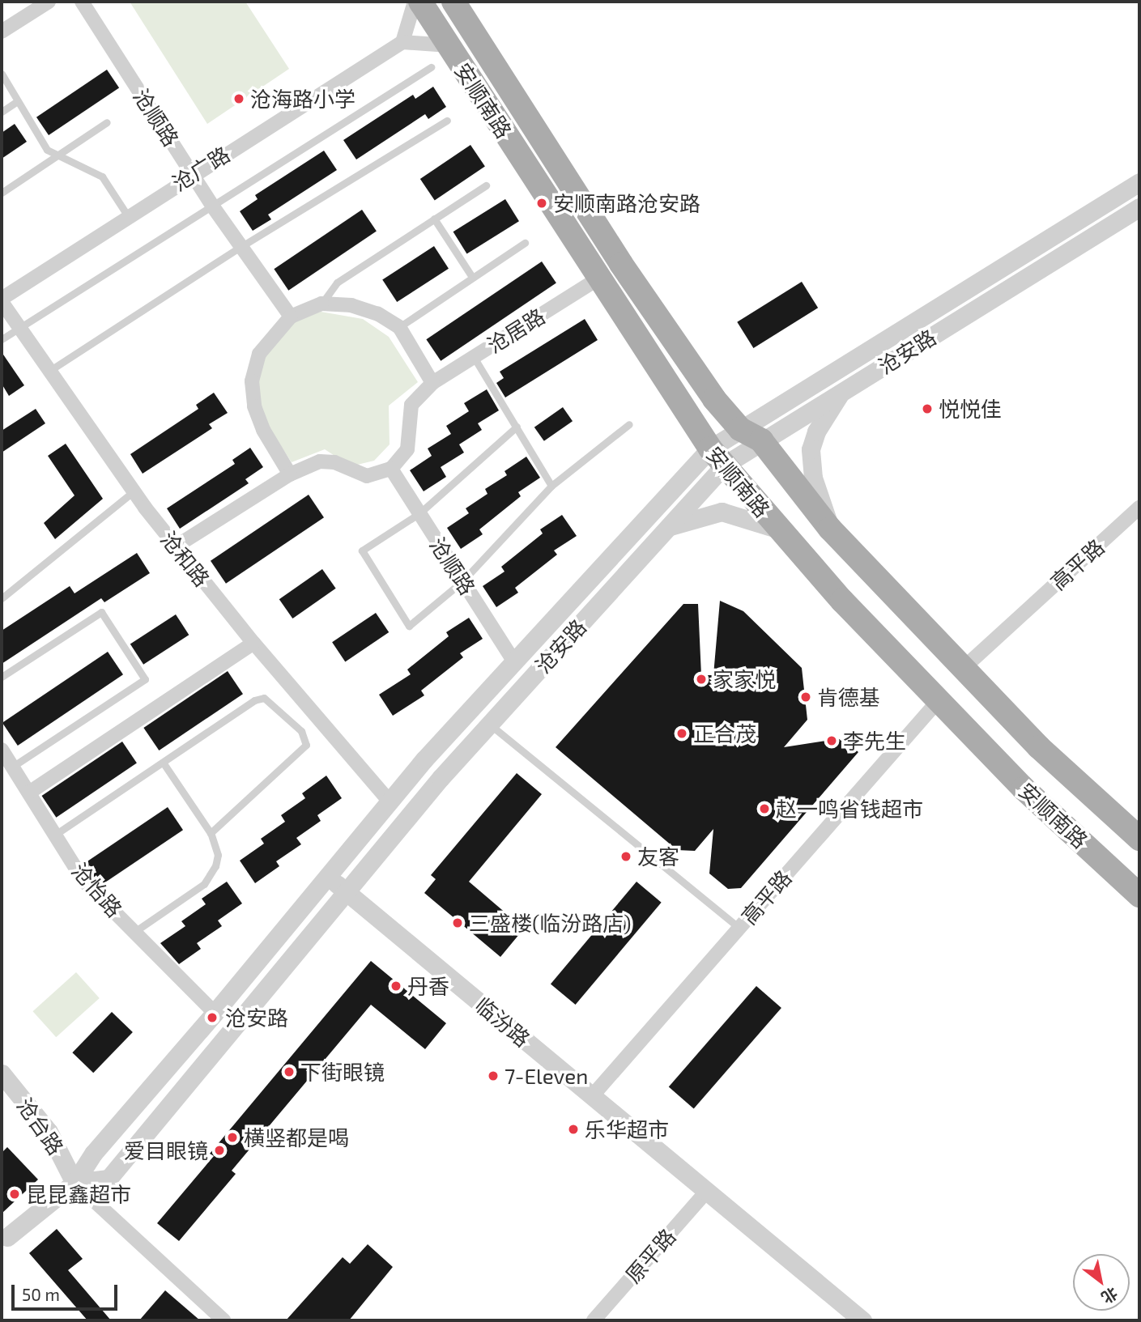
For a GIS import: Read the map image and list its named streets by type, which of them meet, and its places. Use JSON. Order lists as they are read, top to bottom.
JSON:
{
  "streets": {
    "main road": ["安顺南路"],
    "street": [
      "沧顺路",
      "沧广路",
      "沧居路",
      "沧安路",
      "沧和路",
      "高平路",
      "沧怡路",
      "临汾路",
      "沧台路",
      "原平路"
    ]
  },
  "crossings": [
    ["安顺南路", "沧居路"],
    ["安顺南路", "沧安路"],
    ["安顺南路", "高平路"],
    ["沧顺路", "沧广路"],
    ["沧顺路", "沧居路"],
    ["沧顺路", "沧安路"],
    ["沧广路", "沧和路"],
    ["沧安路", "沧和路"],
    ["沧安路", "沧怡路"],
    ["沧安路", "临汾路"],
    ["沧安路", "沧台路"],
    ["高平路", "临汾路"],
    ["临汾路", "原平路"]
  ],
  "places": [
    "沧海路小学",
    "安顺南路沧安路",
    "悦悦佳",
    "家家悦",
    "肯德基",
    "正合茂",
    "李先生",
    "赵一鸣省钱超市",
    "友客",
    "三盛楼(临汾路店)",
    "丹香",
    "沧安路",
    "下街眼镜",
    "7-Eleven",
    "乐华超市",
    "横竖都是喝",
    "爱目眼镜",
    "昆昆鑫超市"
  ],
  "scale_bar": "50 m",
  "north": "bottom right"
}
